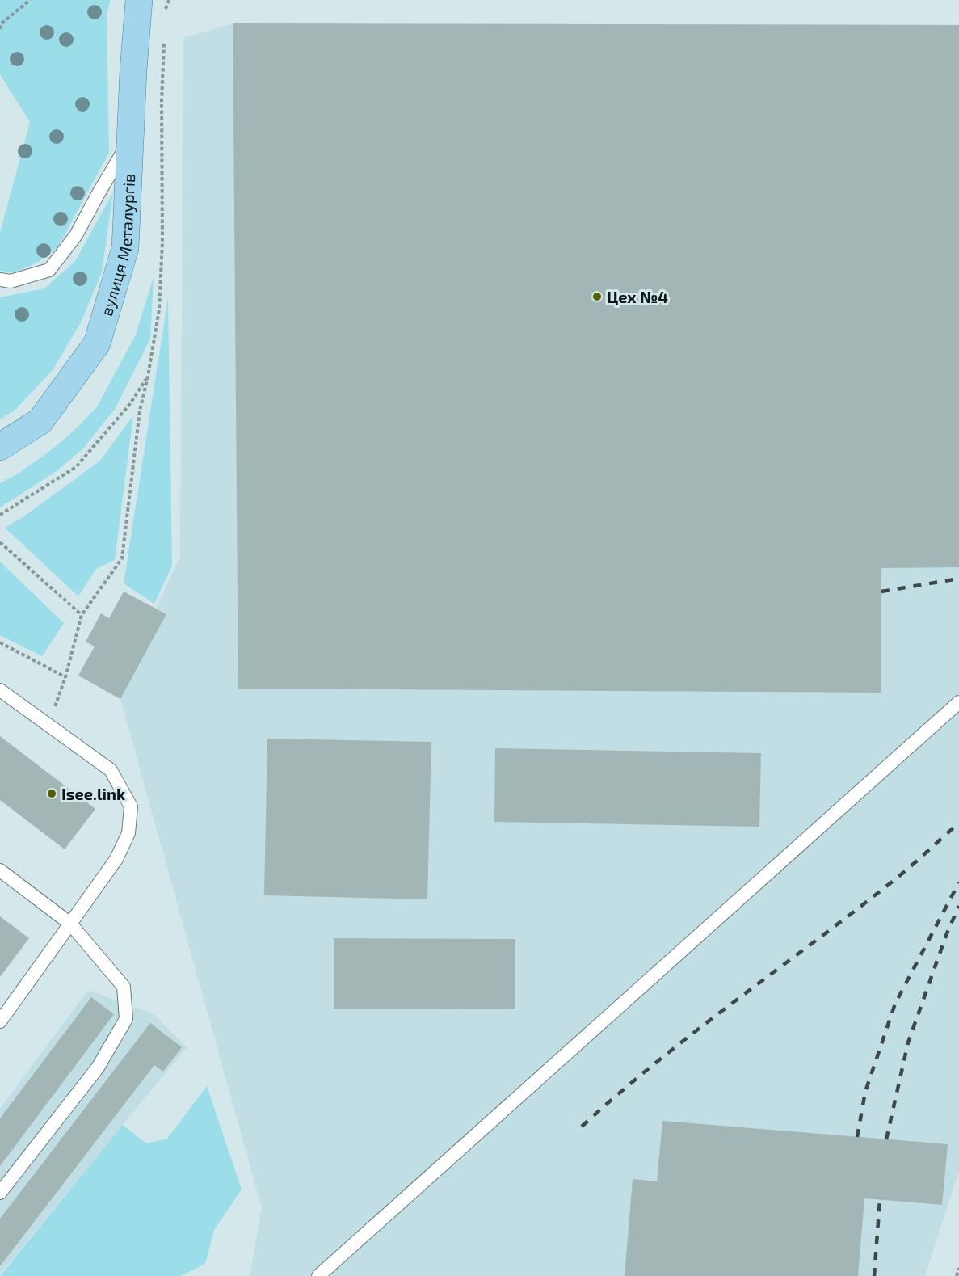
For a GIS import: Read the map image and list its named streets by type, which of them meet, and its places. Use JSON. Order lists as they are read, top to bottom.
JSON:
{
  "streets": {
    "main road": ["вулиця Металургів"]
  },
  "places": ["Цех №4", "Isee.link"]
}
